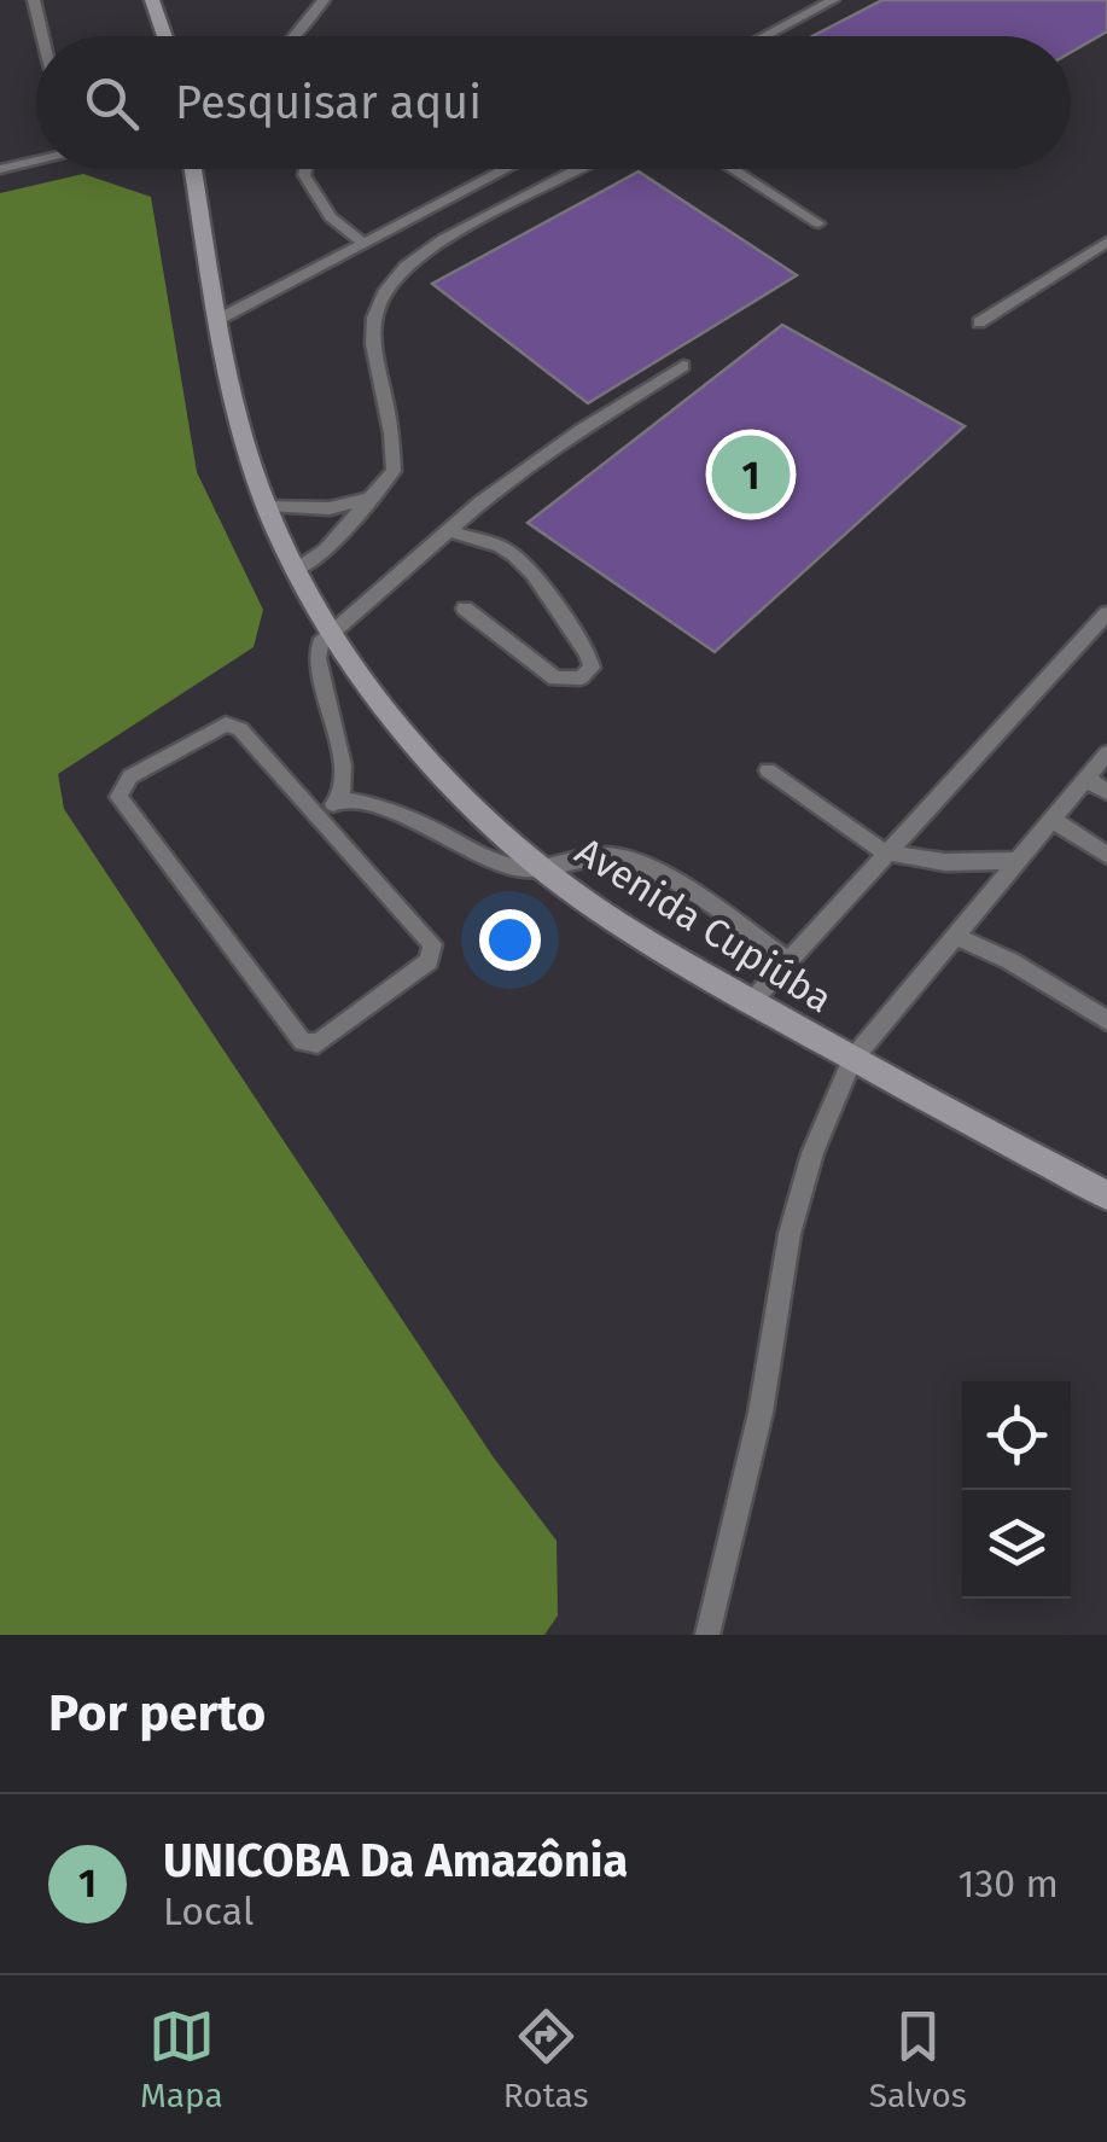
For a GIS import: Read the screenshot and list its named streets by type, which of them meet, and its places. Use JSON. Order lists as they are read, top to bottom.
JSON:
{
  "streets": {
    "street": ["Avenida Cupiúba"]
  },
  "page": {
    "search": "Pesquisar aqui",
    "pins": "1",
    "heading": "Por perto",
    "list": [
      {
        "mark": "1",
        "name": "UNICOBA Da Amazônia",
        "note": "Local",
        "value": "130 m"
      }
    ],
    "nav": ["Mapa", "Rotas", "Salvos"]
  }
}
